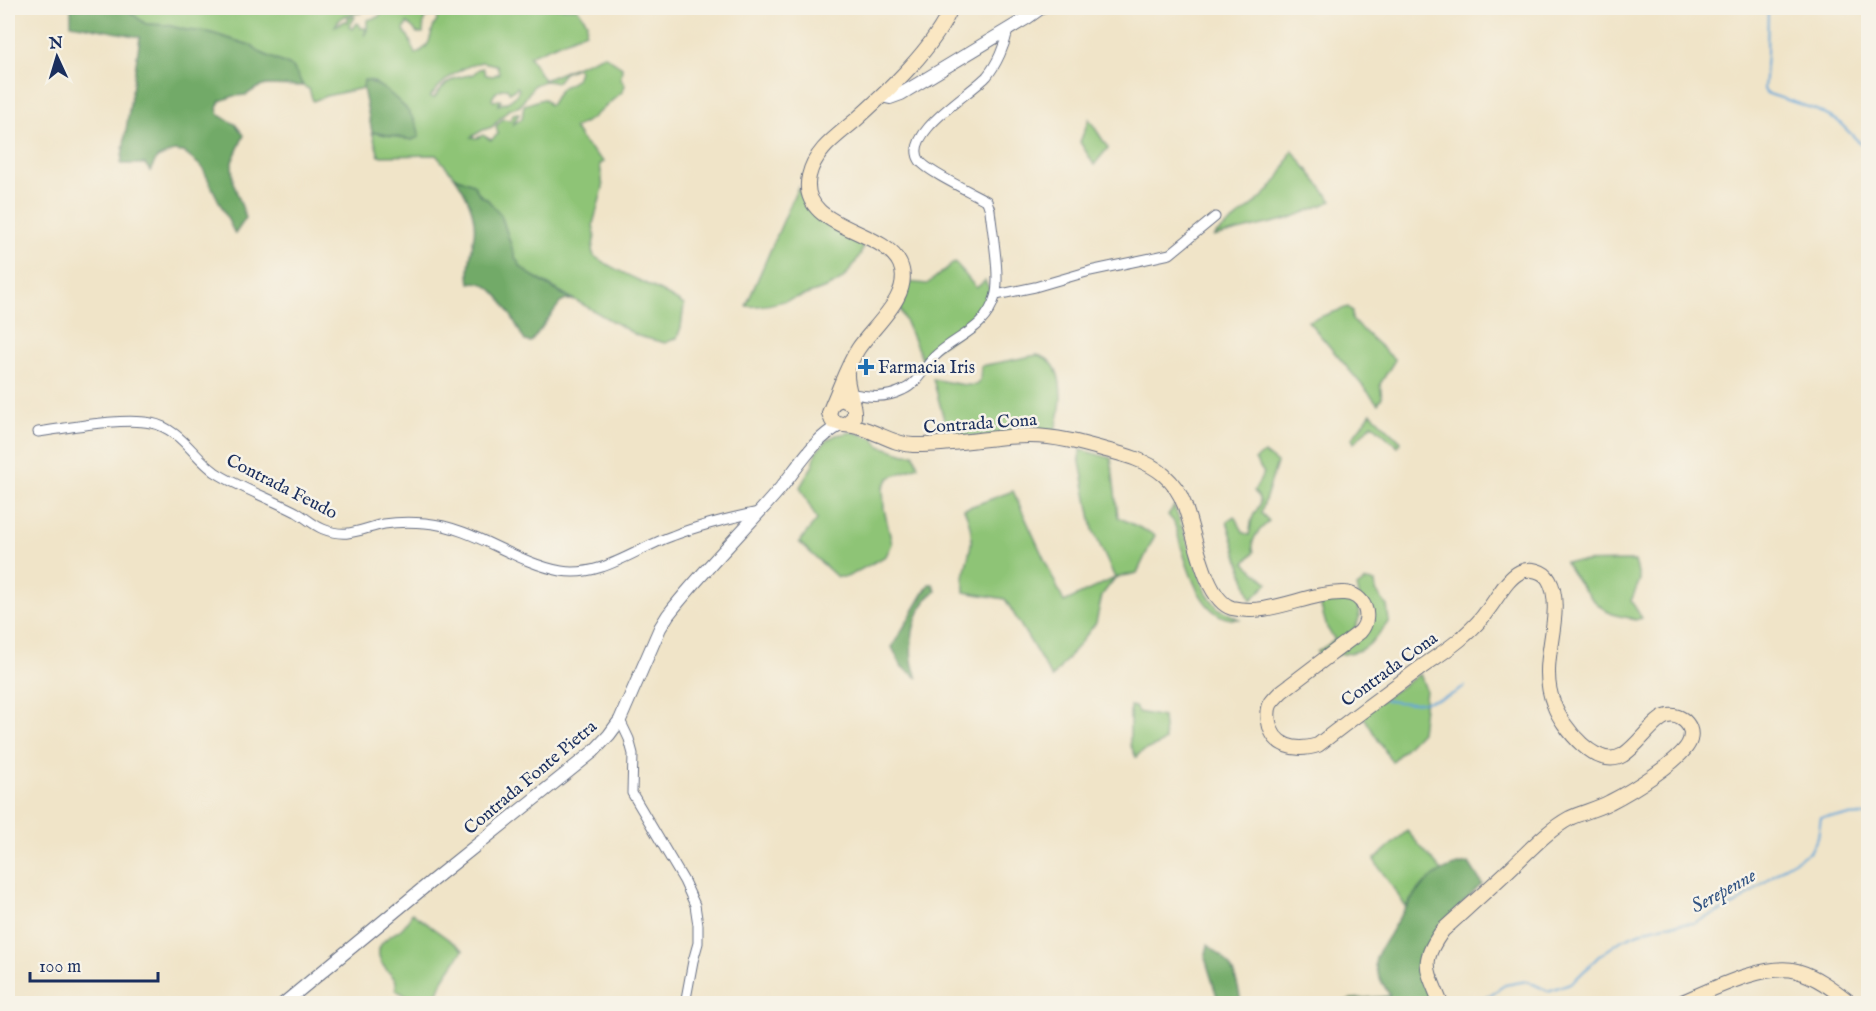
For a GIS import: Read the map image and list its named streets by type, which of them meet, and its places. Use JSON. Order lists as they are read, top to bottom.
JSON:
{
  "streets": {
    "main road": ["Contrada Cona"],
    "street": ["Contrada Feudo", "Contrada Fonte Pietra"]
  },
  "crossings": [
    ["Contrada Feudo", "Contrada Fonte Pietra"]
  ],
  "water": ["Serepenne"],
  "places": {
    "health": ["Farmacia Iris"]
  },
  "scale_bar": "100 m",
  "north": "top"
}
